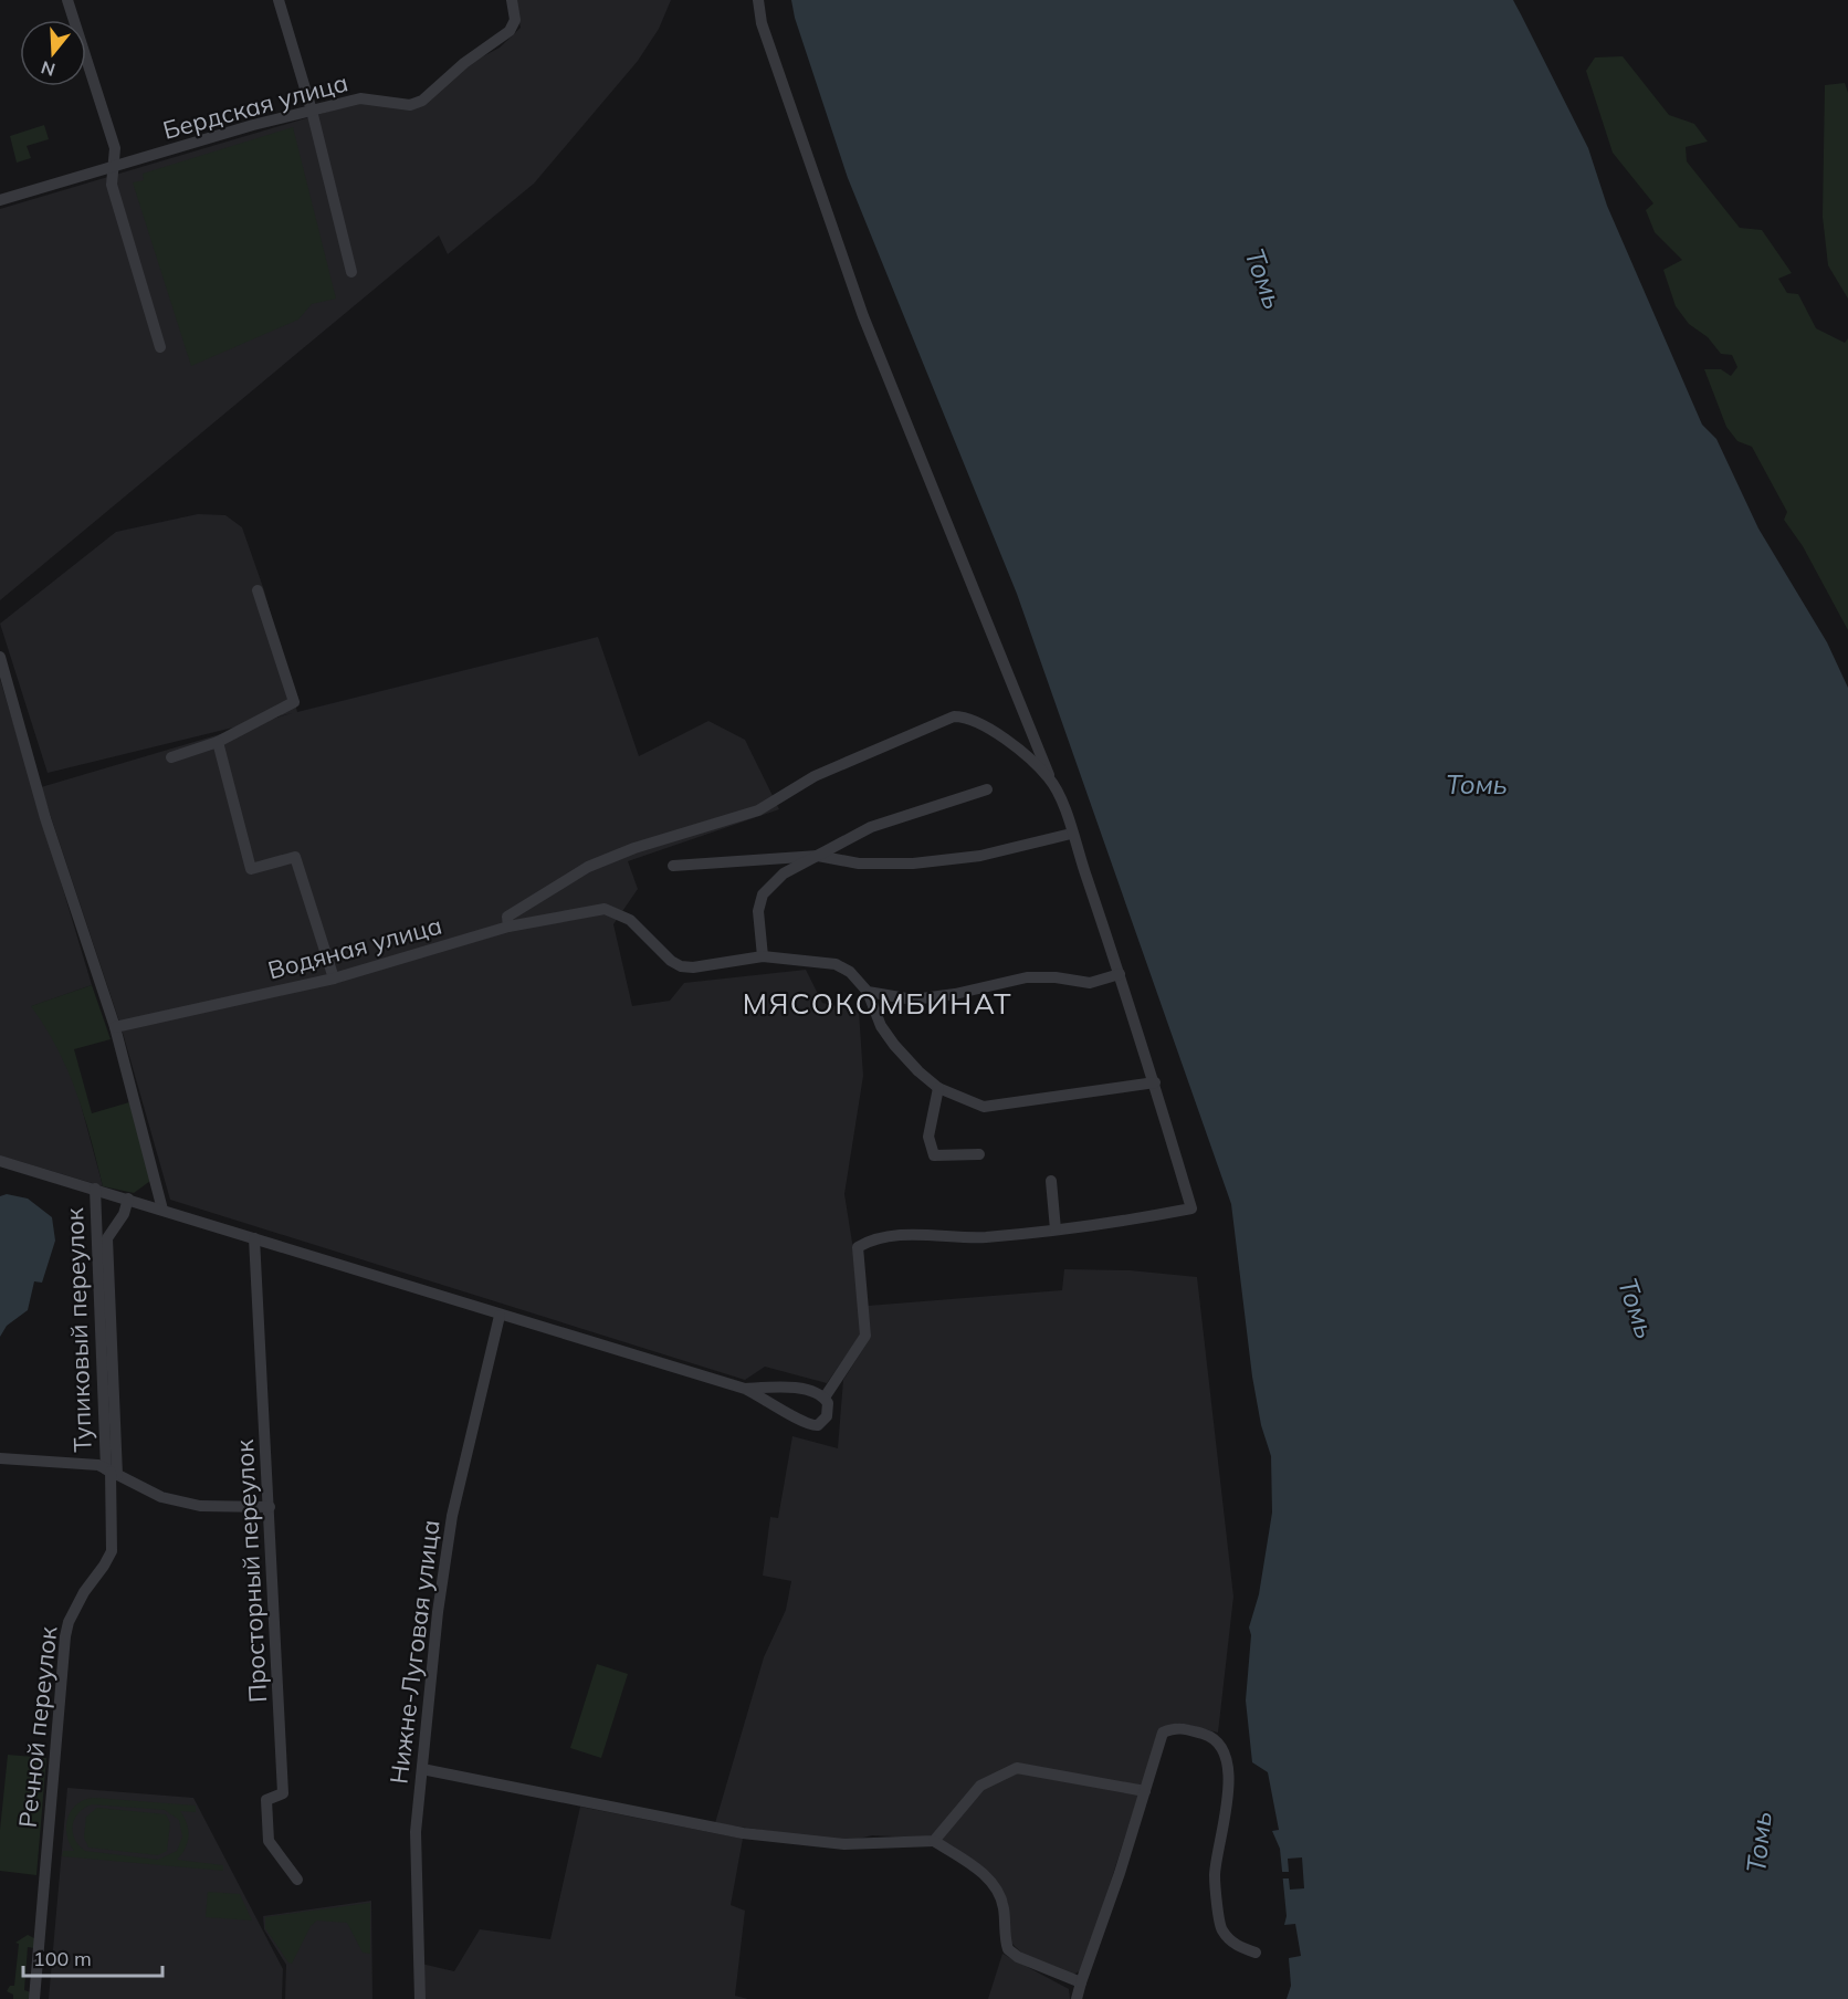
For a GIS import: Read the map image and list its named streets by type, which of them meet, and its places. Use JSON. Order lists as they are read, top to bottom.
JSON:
{
  "streets": {
    "street": [
      "Бердская улица",
      "Водяная улица",
      "Тупиковый переулок",
      "Просторный переулок",
      "Нижне-Луговая улица",
      "Речной переулок"
    ]
  },
  "crossings": [
    ["Тупиковый переулок", "Просторный переулок"],
    ["Тупиковый переулок", "Речной переулок"]
  ],
  "districts": ["МЯСОКОМБИНАТ"],
  "water": ["Томь"],
  "scale_bar": "100 m",
  "north": "bottom"
}
